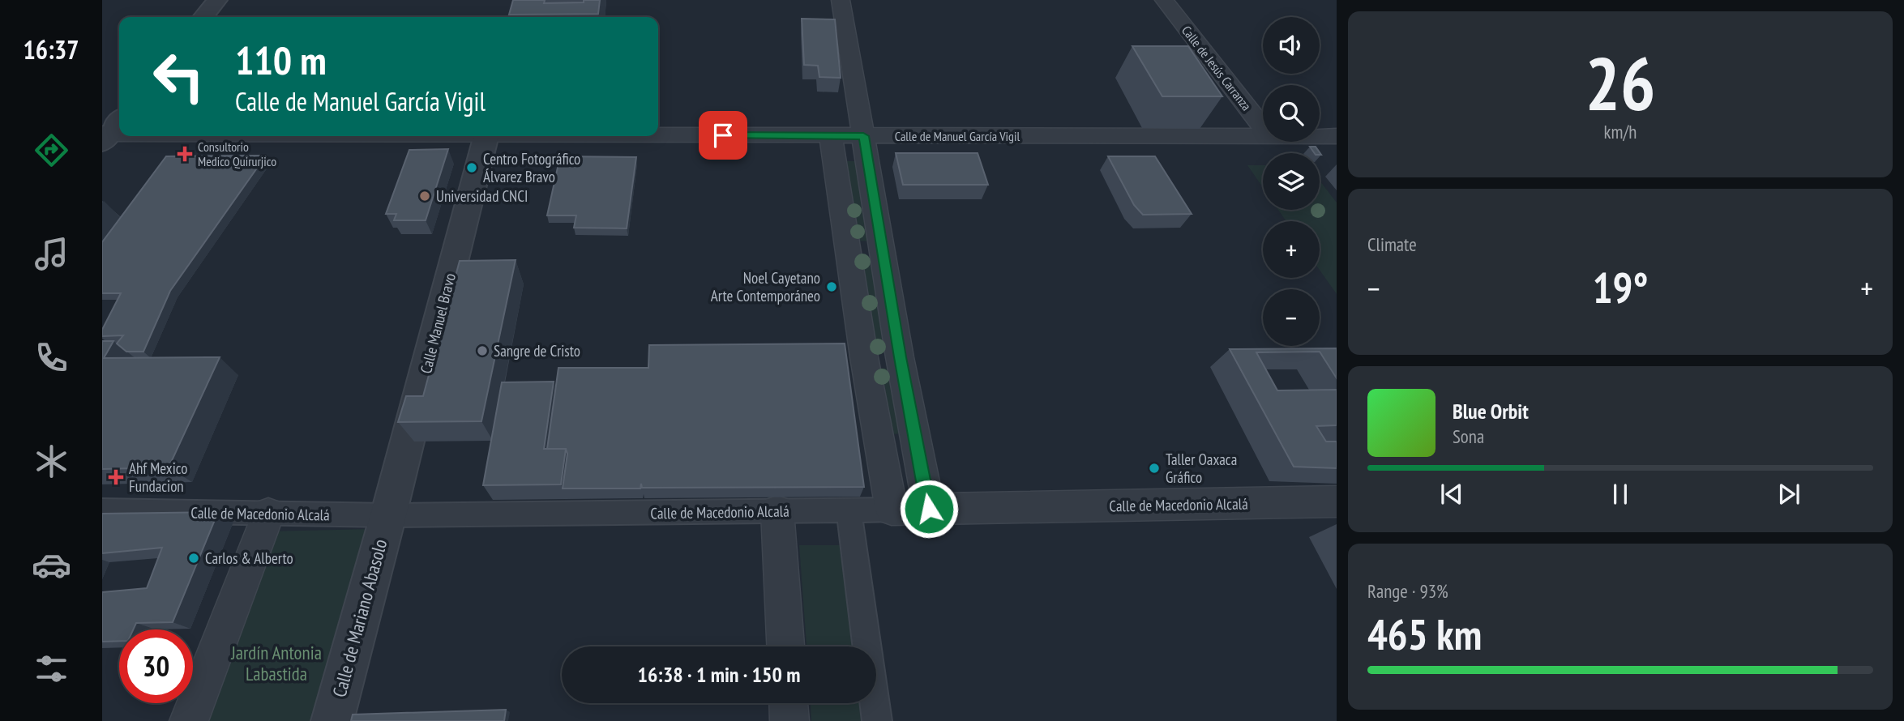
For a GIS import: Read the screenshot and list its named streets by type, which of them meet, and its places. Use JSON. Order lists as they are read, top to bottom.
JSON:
{
  "streets": {
    "street": [
      "Calle de Jesús Carranza",
      "Calle de Manuel García Vigil",
      "Calle Manuel Bravo",
      "Calle de Macedonio Alcalá",
      "Calle de Mariano Abasolo"
    ]
  },
  "crossings": [
    ["Calle Manuel Bravo", "Calle de Macedonio Alcalá"],
    ["Calle Manuel Bravo", "Calle de Mariano Abasolo"],
    ["Calle de Macedonio Alcalá", "Calle de Mariano Abasolo"]
  ],
  "parks": ["Jardín Antonia Labastida"],
  "places": {
    "health": ["Consultorio Medico Quirurjico", "Ahf Mexico Fundacion"],
    "other": [
      "Centro Fotográfico Álvarez Bravo",
      "Universidad CNCI",
      "Noel Cayetano Arte Contemporáneo",
      "Sangre de Cristo",
      "Taller Oaxaca Gráfico",
      "Carlos & Alberto"
    ]
  },
  "page": {
    "tabs": "16:37",
    "tile": [
      ["26", "km/h"],
      "Climate",
      ["Range · 93%", "465 km"]
    ],
    "map_buttons": ["+", "−"],
    "turn": ["110 m", "Calle de Manuel García Vigil"],
    "heat": ["−", "19°", "+"],
    "song": ["Blue Orbit", "Sona"],
    "limit": "30",
    "trip": "16:38 · 1 min · 150 m"
  }
}
